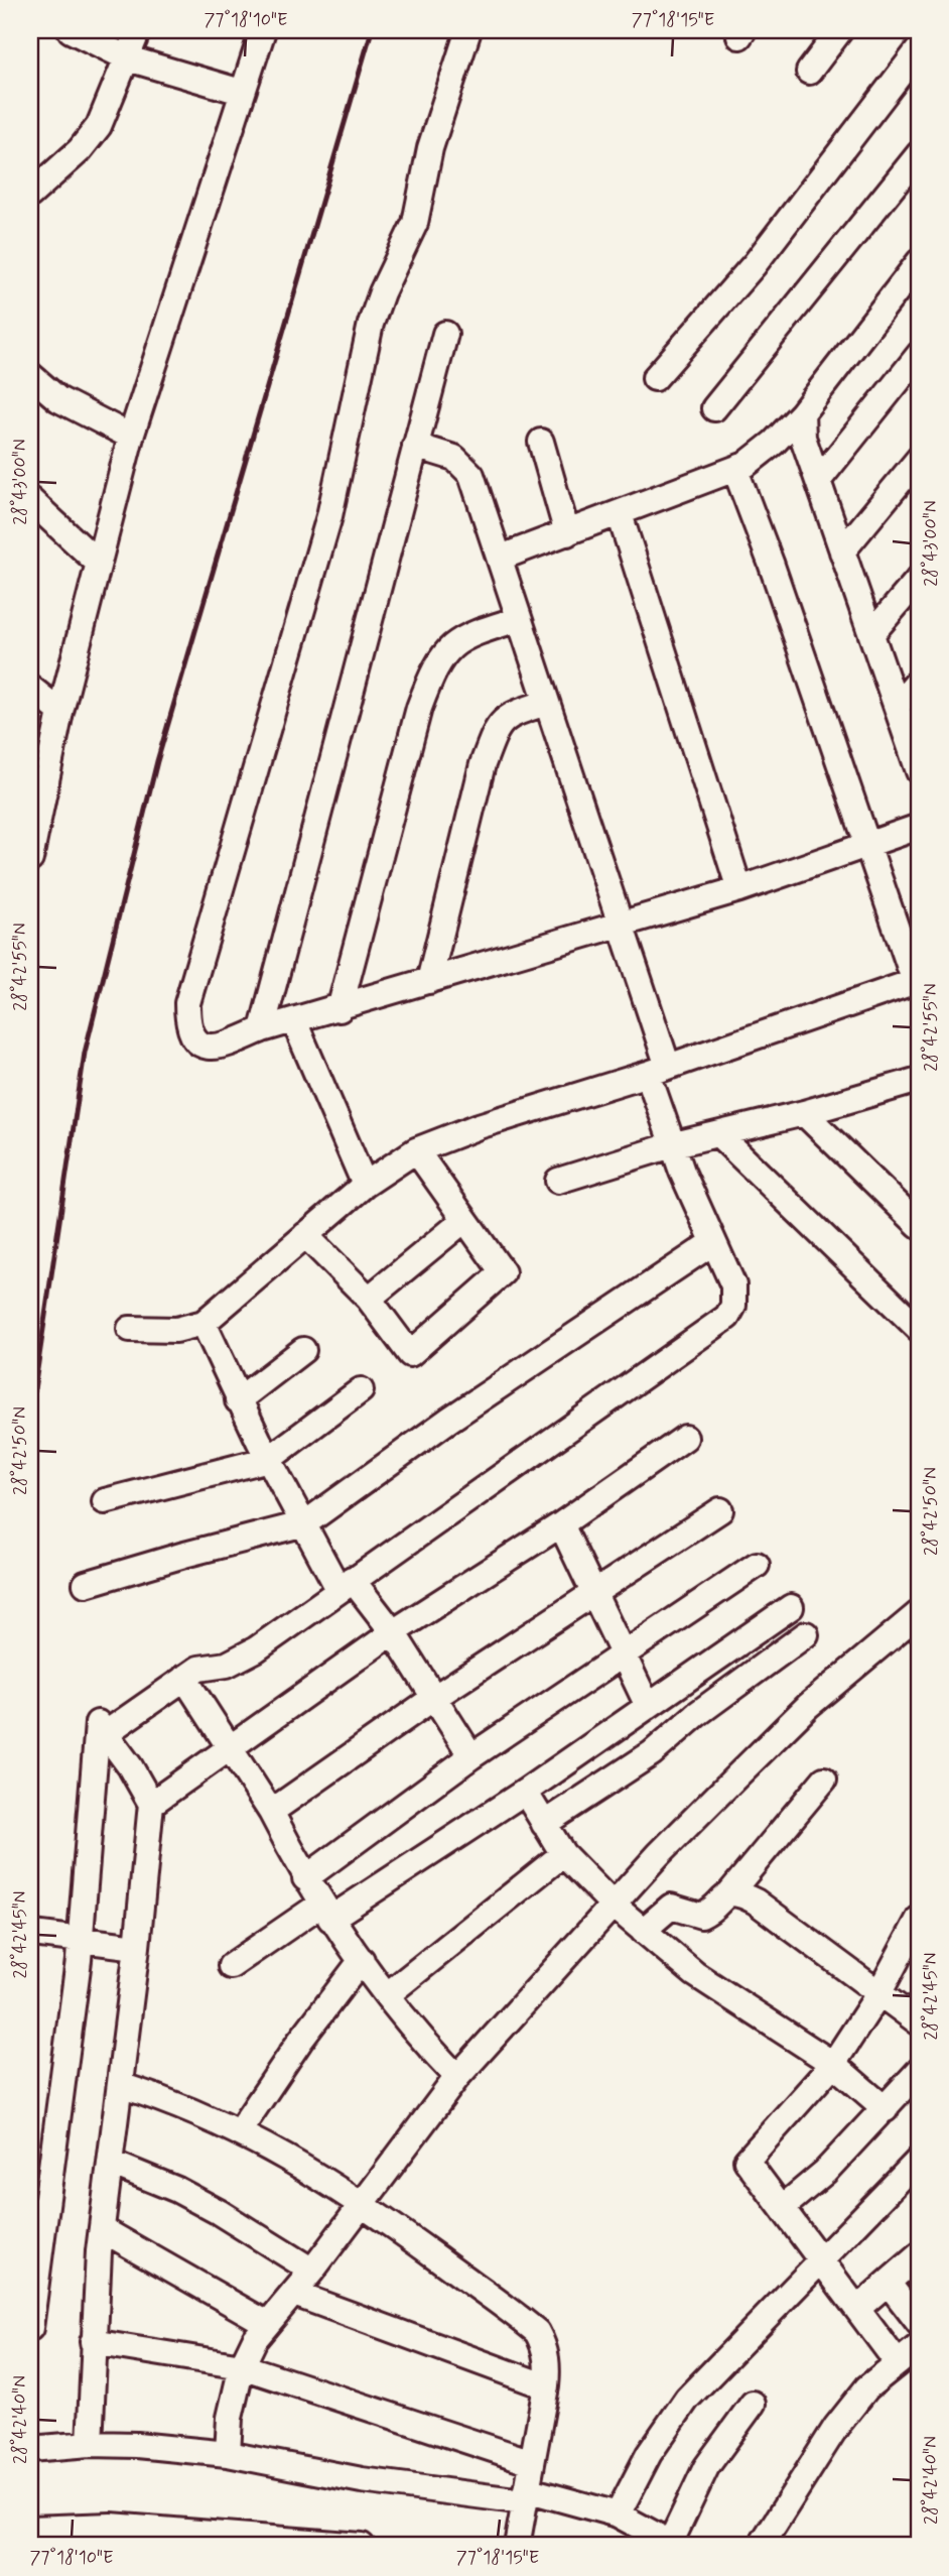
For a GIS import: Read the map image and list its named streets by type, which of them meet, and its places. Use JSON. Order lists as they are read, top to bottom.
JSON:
{
  "coordinates": [
    "77°18'10\"E",
    "77°18'15\"E",
    "28°43'00\"N",
    "28°42'55\"N",
    "28°42'50\"N",
    "28°42'45\"N",
    "28°42'40\"N"
  ]
}
